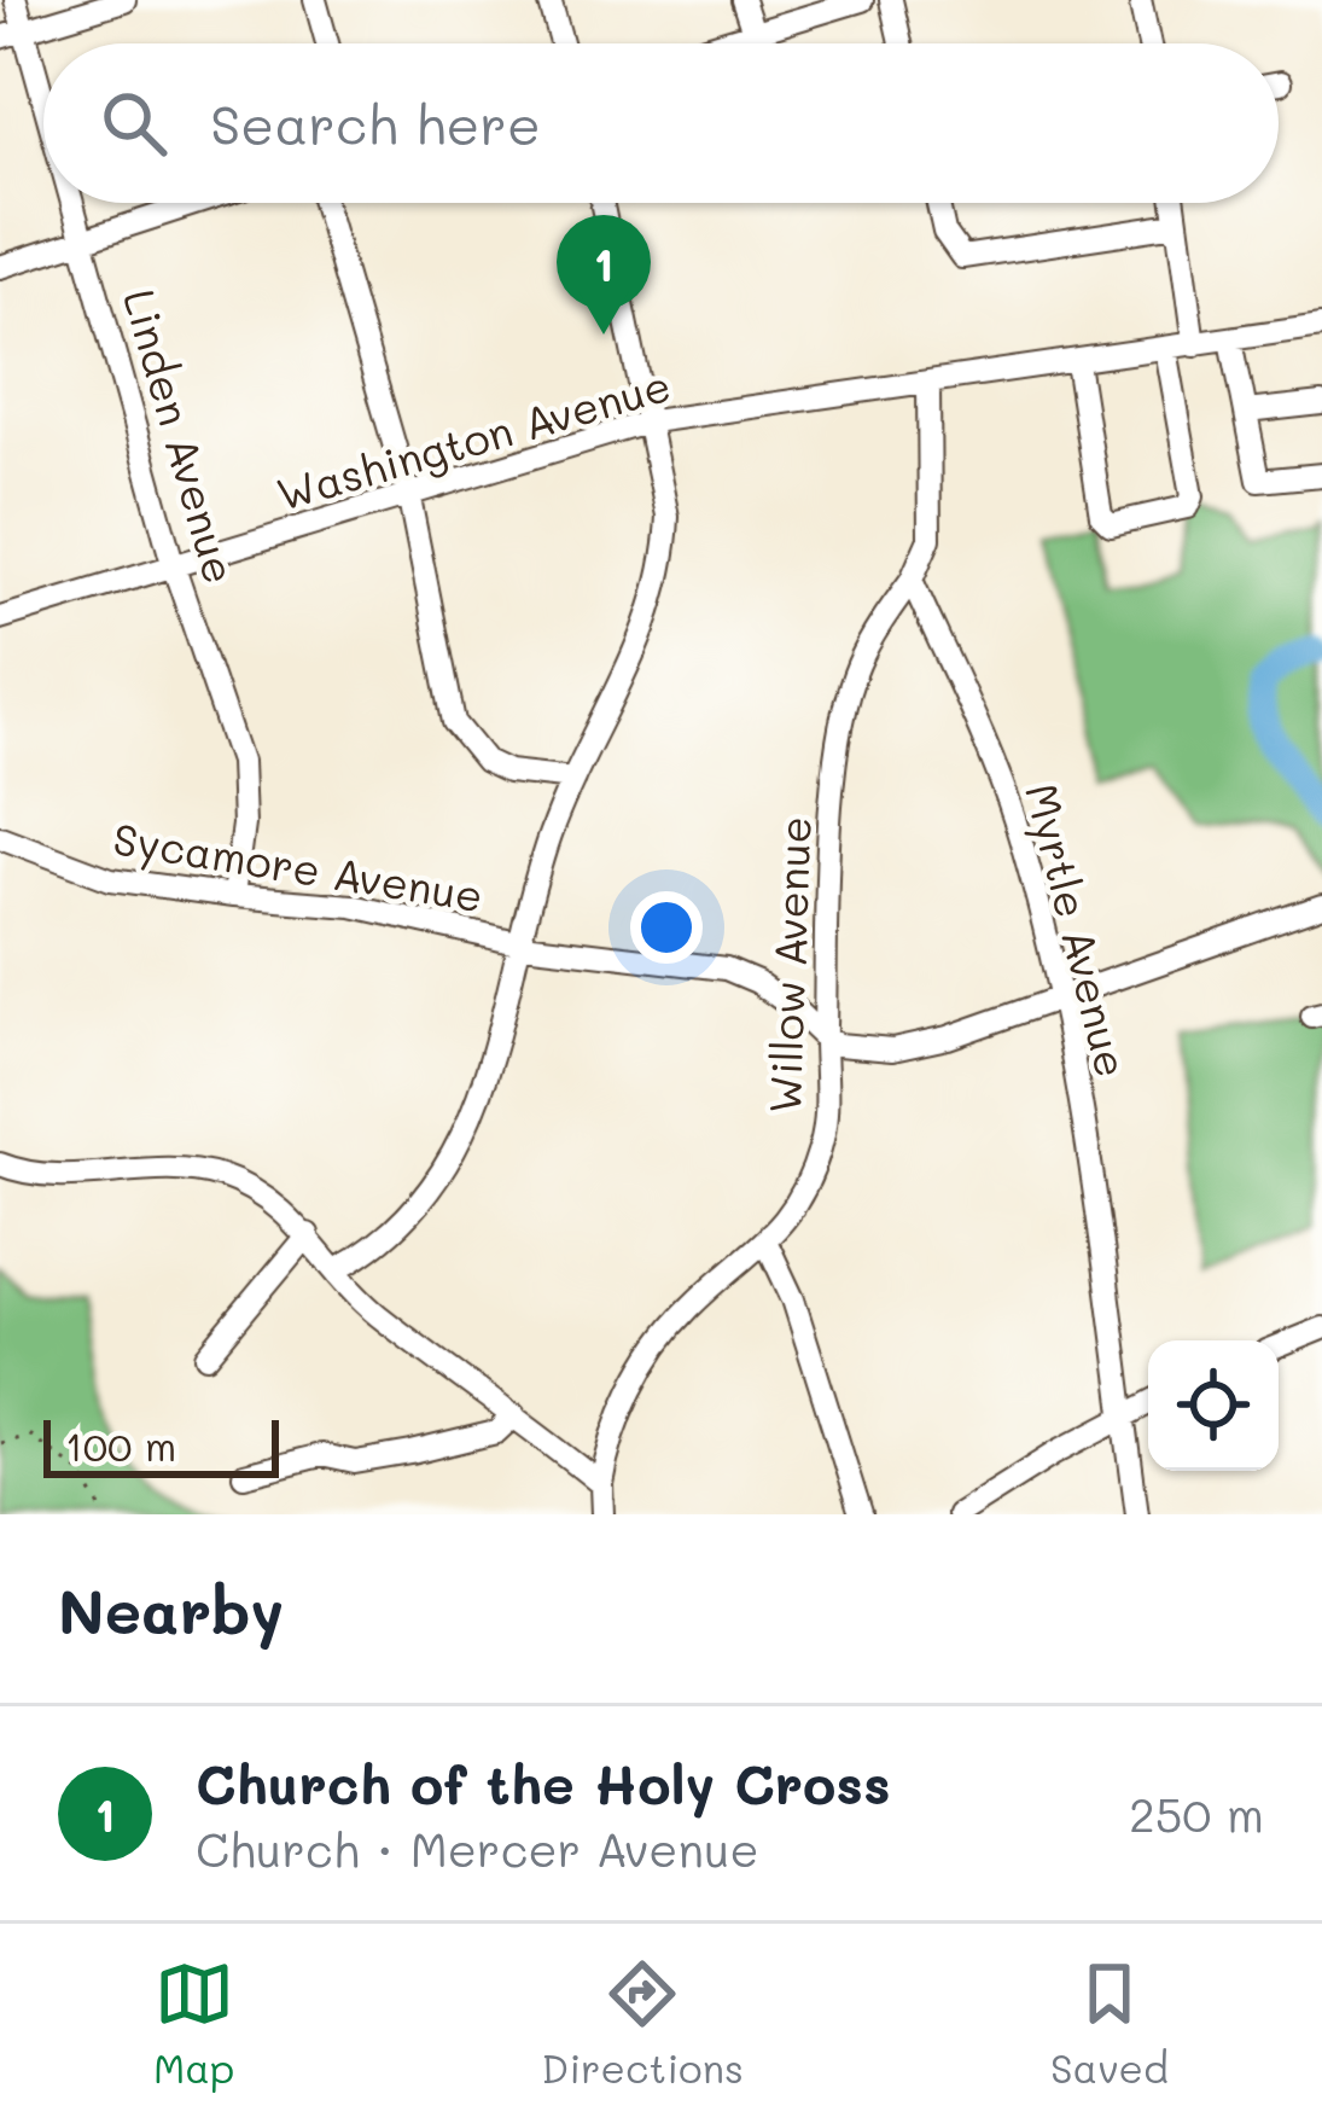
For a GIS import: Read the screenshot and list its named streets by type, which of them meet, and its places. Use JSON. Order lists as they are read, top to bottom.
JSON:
{
  "streets": {
    "street": [
      "Linden Avenue",
      "Washington Avenue",
      "Sycamore Avenue",
      "Myrtle Avenue",
      "Willow Avenue"
    ]
  },
  "crossings": [
    ["Linden Avenue", "Washington Avenue"],
    ["Linden Avenue", "Sycamore Avenue"],
    ["Sycamore Avenue", "Willow Avenue"],
    ["Myrtle Avenue", "Willow Avenue"]
  ],
  "scale_bar": "100 m",
  "page": {
    "search": "Search here",
    "pins": "1",
    "scale": "100 m",
    "heading": "Nearby",
    "list": [
      {
        "mark": "1",
        "name": "Church of the Holy Cross",
        "note": "Church · Mercer Avenue",
        "value": "250 m"
      }
    ],
    "nav": ["Map", "Directions", "Saved"]
  }
}
